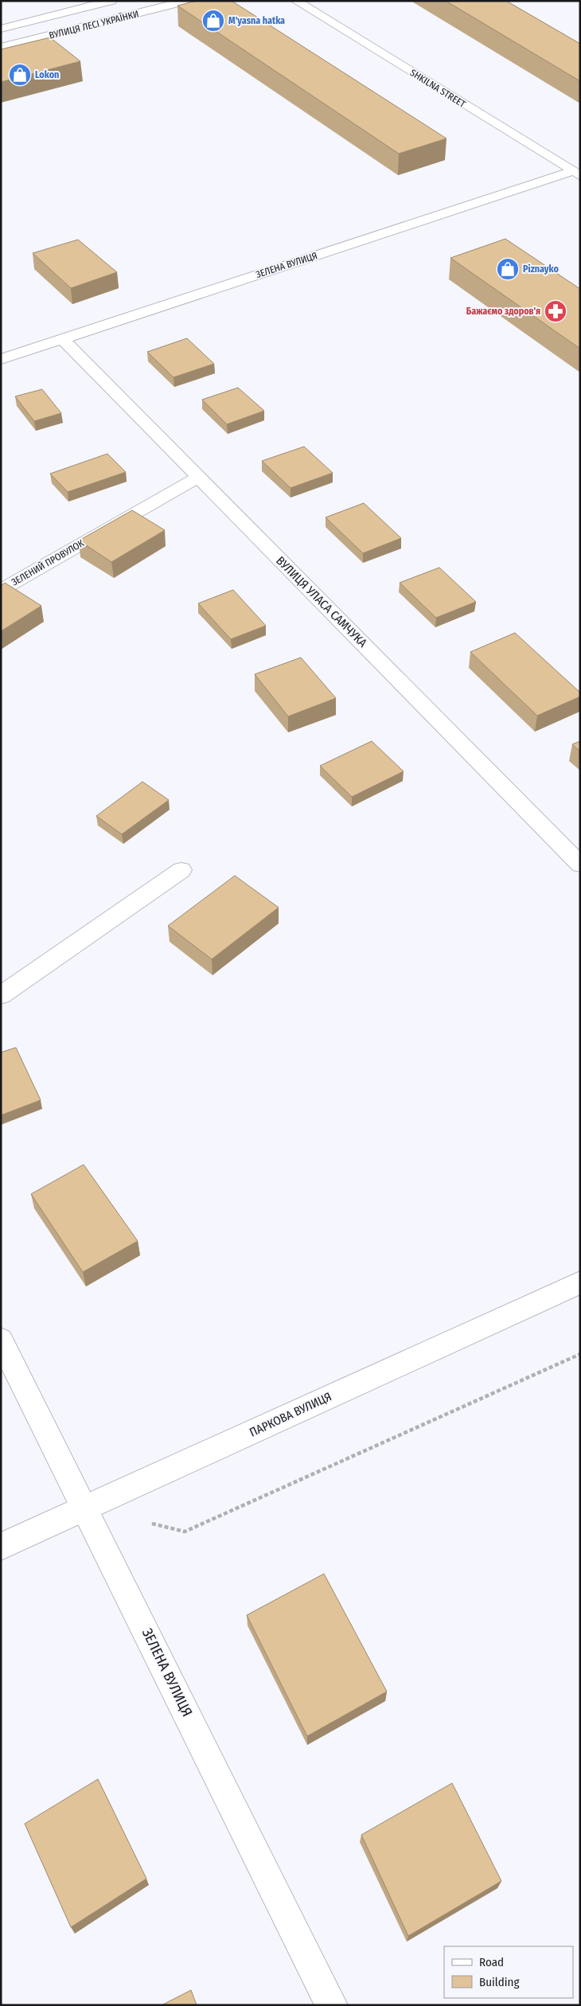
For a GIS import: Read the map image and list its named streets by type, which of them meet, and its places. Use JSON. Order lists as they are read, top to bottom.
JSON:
{
  "streets": {
    "street": [
      "ВУЛИЦЯ ЛЕСІ УКРАЇНКИ",
      "SHKILNA STREET",
      "ЗЕЛЕНА ВУЛИЦЯ",
      "ЗЕЛЕНИЙ ПРОВУЛОК",
      "ВУЛИЦЯ УЛАСА САМЧУКА",
      "ПАРКОВА ВУЛИЦЯ"
    ]
  },
  "crossings": [
    ["SHKILNA STREET", "ЗЕЛЕНА ВУЛИЦЯ"],
    ["ЗЕЛЕНА ВУЛИЦЯ", "ВУЛИЦЯ УЛАСА САМЧУКА"],
    ["ЗЕЛЕНА ВУЛИЦЯ", "ПАРКОВА ВУЛИЦЯ"],
    ["ЗЕЛЕНИЙ ПРОВУЛОК", "ВУЛИЦЯ УЛАСА САМЧУКА"]
  ],
  "places": {
    "shop": ["M'yasna hatka", "Lokon", "Piznayko"],
    "pharmacy": ["Бажаємо здоров'я"]
  },
  "legend": ["Road", "Building"]
}
